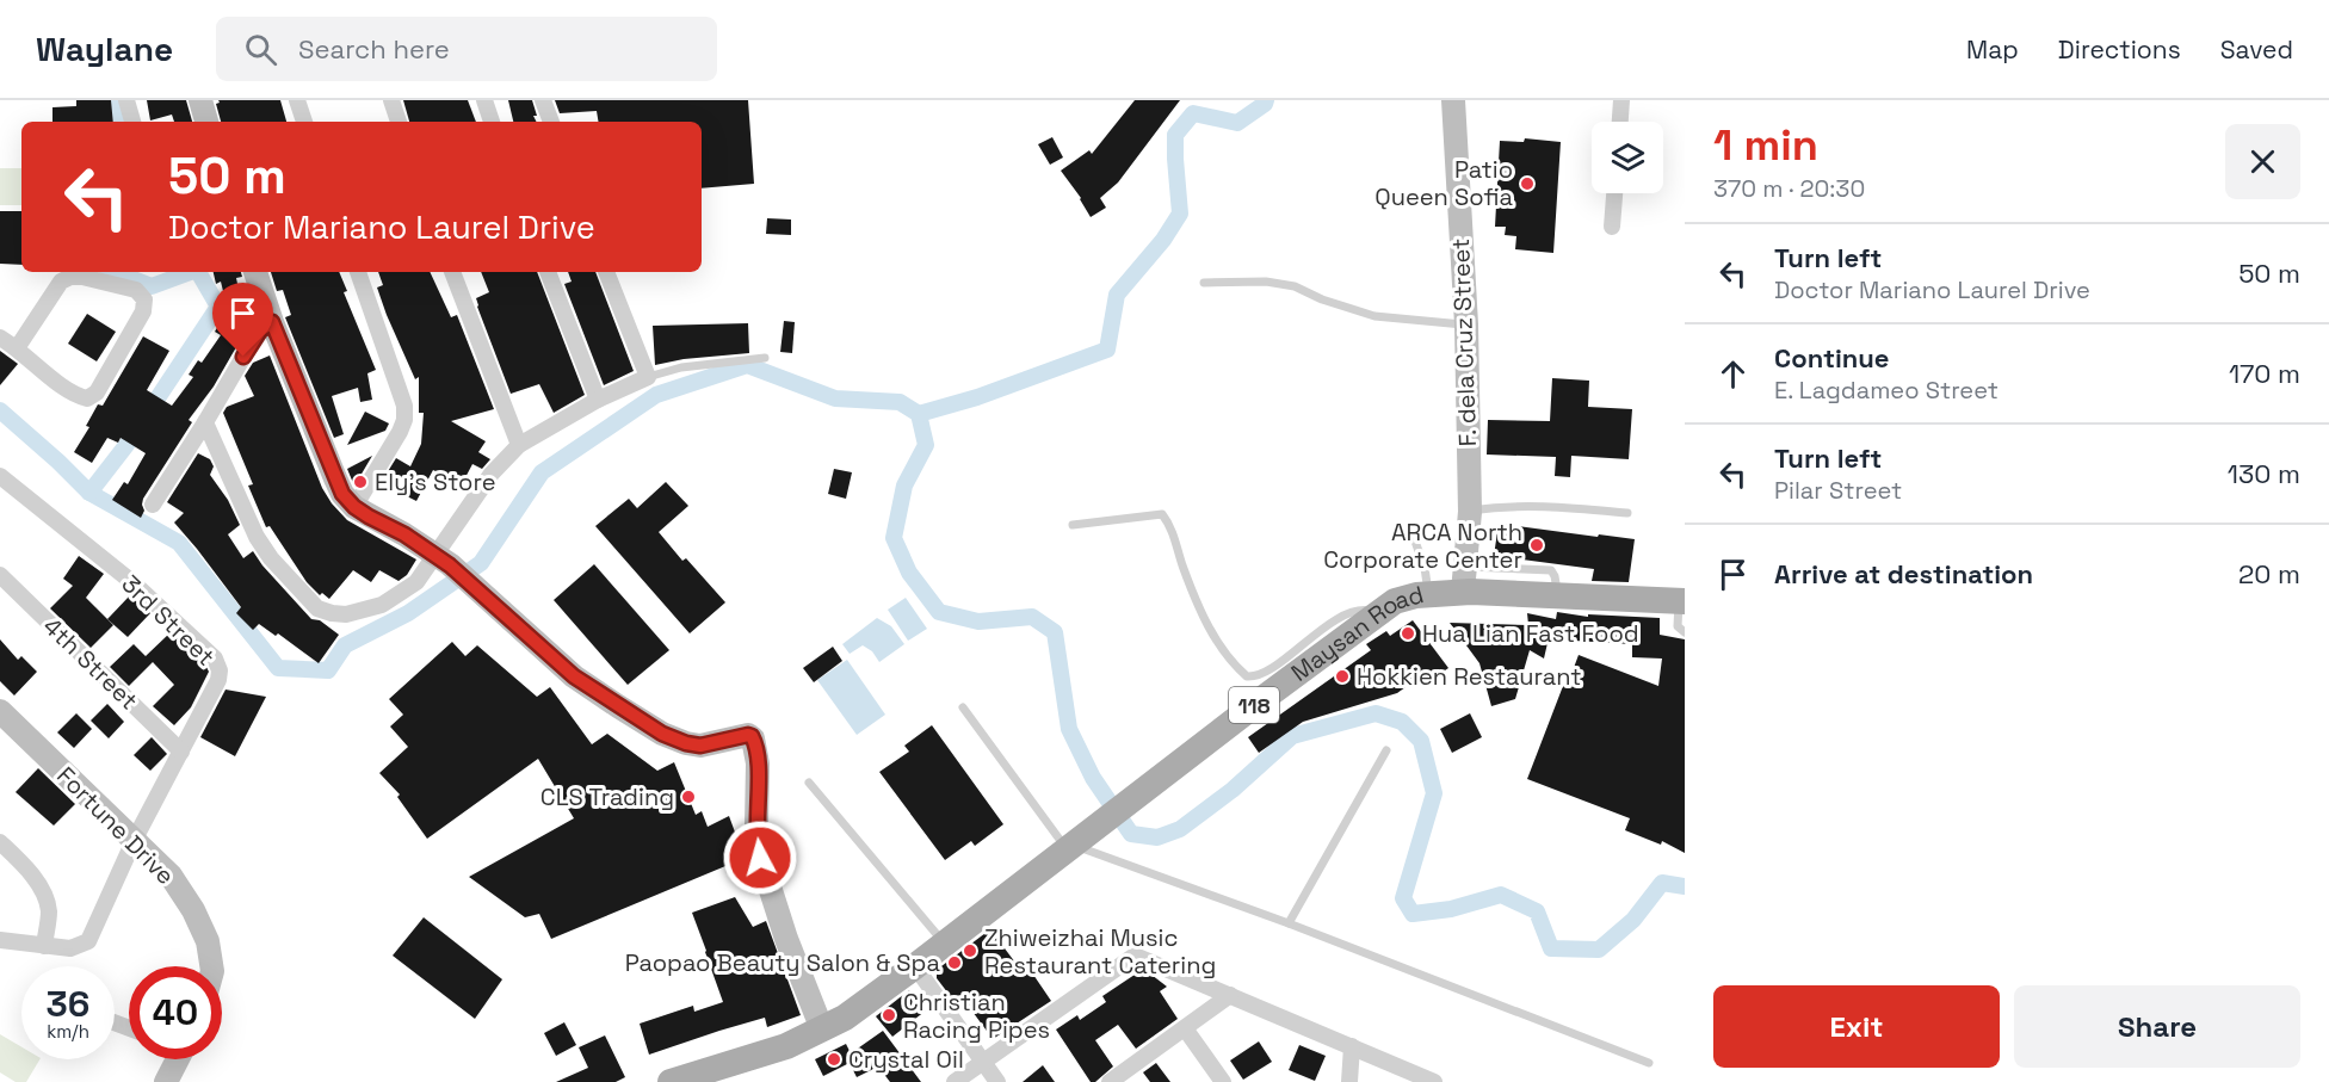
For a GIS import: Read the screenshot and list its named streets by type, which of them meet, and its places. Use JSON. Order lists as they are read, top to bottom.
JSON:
{
  "streets": {
    "main road": ["Maysan Road", "118"],
    "street": [
      "F. dela Cruz Street",
      "3rd Street",
      "4th Street",
      "Fortune Drive"
    ]
  },
  "crossings": [
    ["F. dela Cruz Street", "Maysan Road"],
    ["3rd Street", "4th Street"],
    ["3rd Street", "Fortune Drive"],
    ["Maysan Road", "118"]
  ],
  "places": [
    "Patio Queen Sofia",
    "Ely's Store",
    "ARCA North Corporate Center",
    "Hua Lian Fast Food",
    "Hokkien Restaurant",
    "CLS Trading",
    "Zhiweizhai Music Restaurant Catering",
    "Paopao Beauty Salon & Spa",
    "Christian Racing Pipes",
    "Crystal Oil"
  ],
  "page": {
    "header": "Waylane",
    "search": "Search here",
    "nav": ["Map", "Directions", "Saved"],
    "heading": ["1 min", "370 m · 20:30"],
    "turn": ["50 m", "Doctor Mariano Laurel Drive"],
    "list": [
      {
        "name": "Turn left",
        "note": "Doctor Mariano Laurel Drive",
        "value": "50 m"
      },
      {
        "name": "Continue",
        "note": "E. Lagdameo Street",
        "value": "170 m"
      },
      {
        "name": "Turn left",
        "note": "Pilar Street",
        "value": "130 m"
      },
      {
        "name": "Arrive at destination",
        "value": "20 m"
      }
    ],
    "speed": "36 km/h",
    "limit": "40",
    "buttons": ["Exit", "Share"]
  }
}
